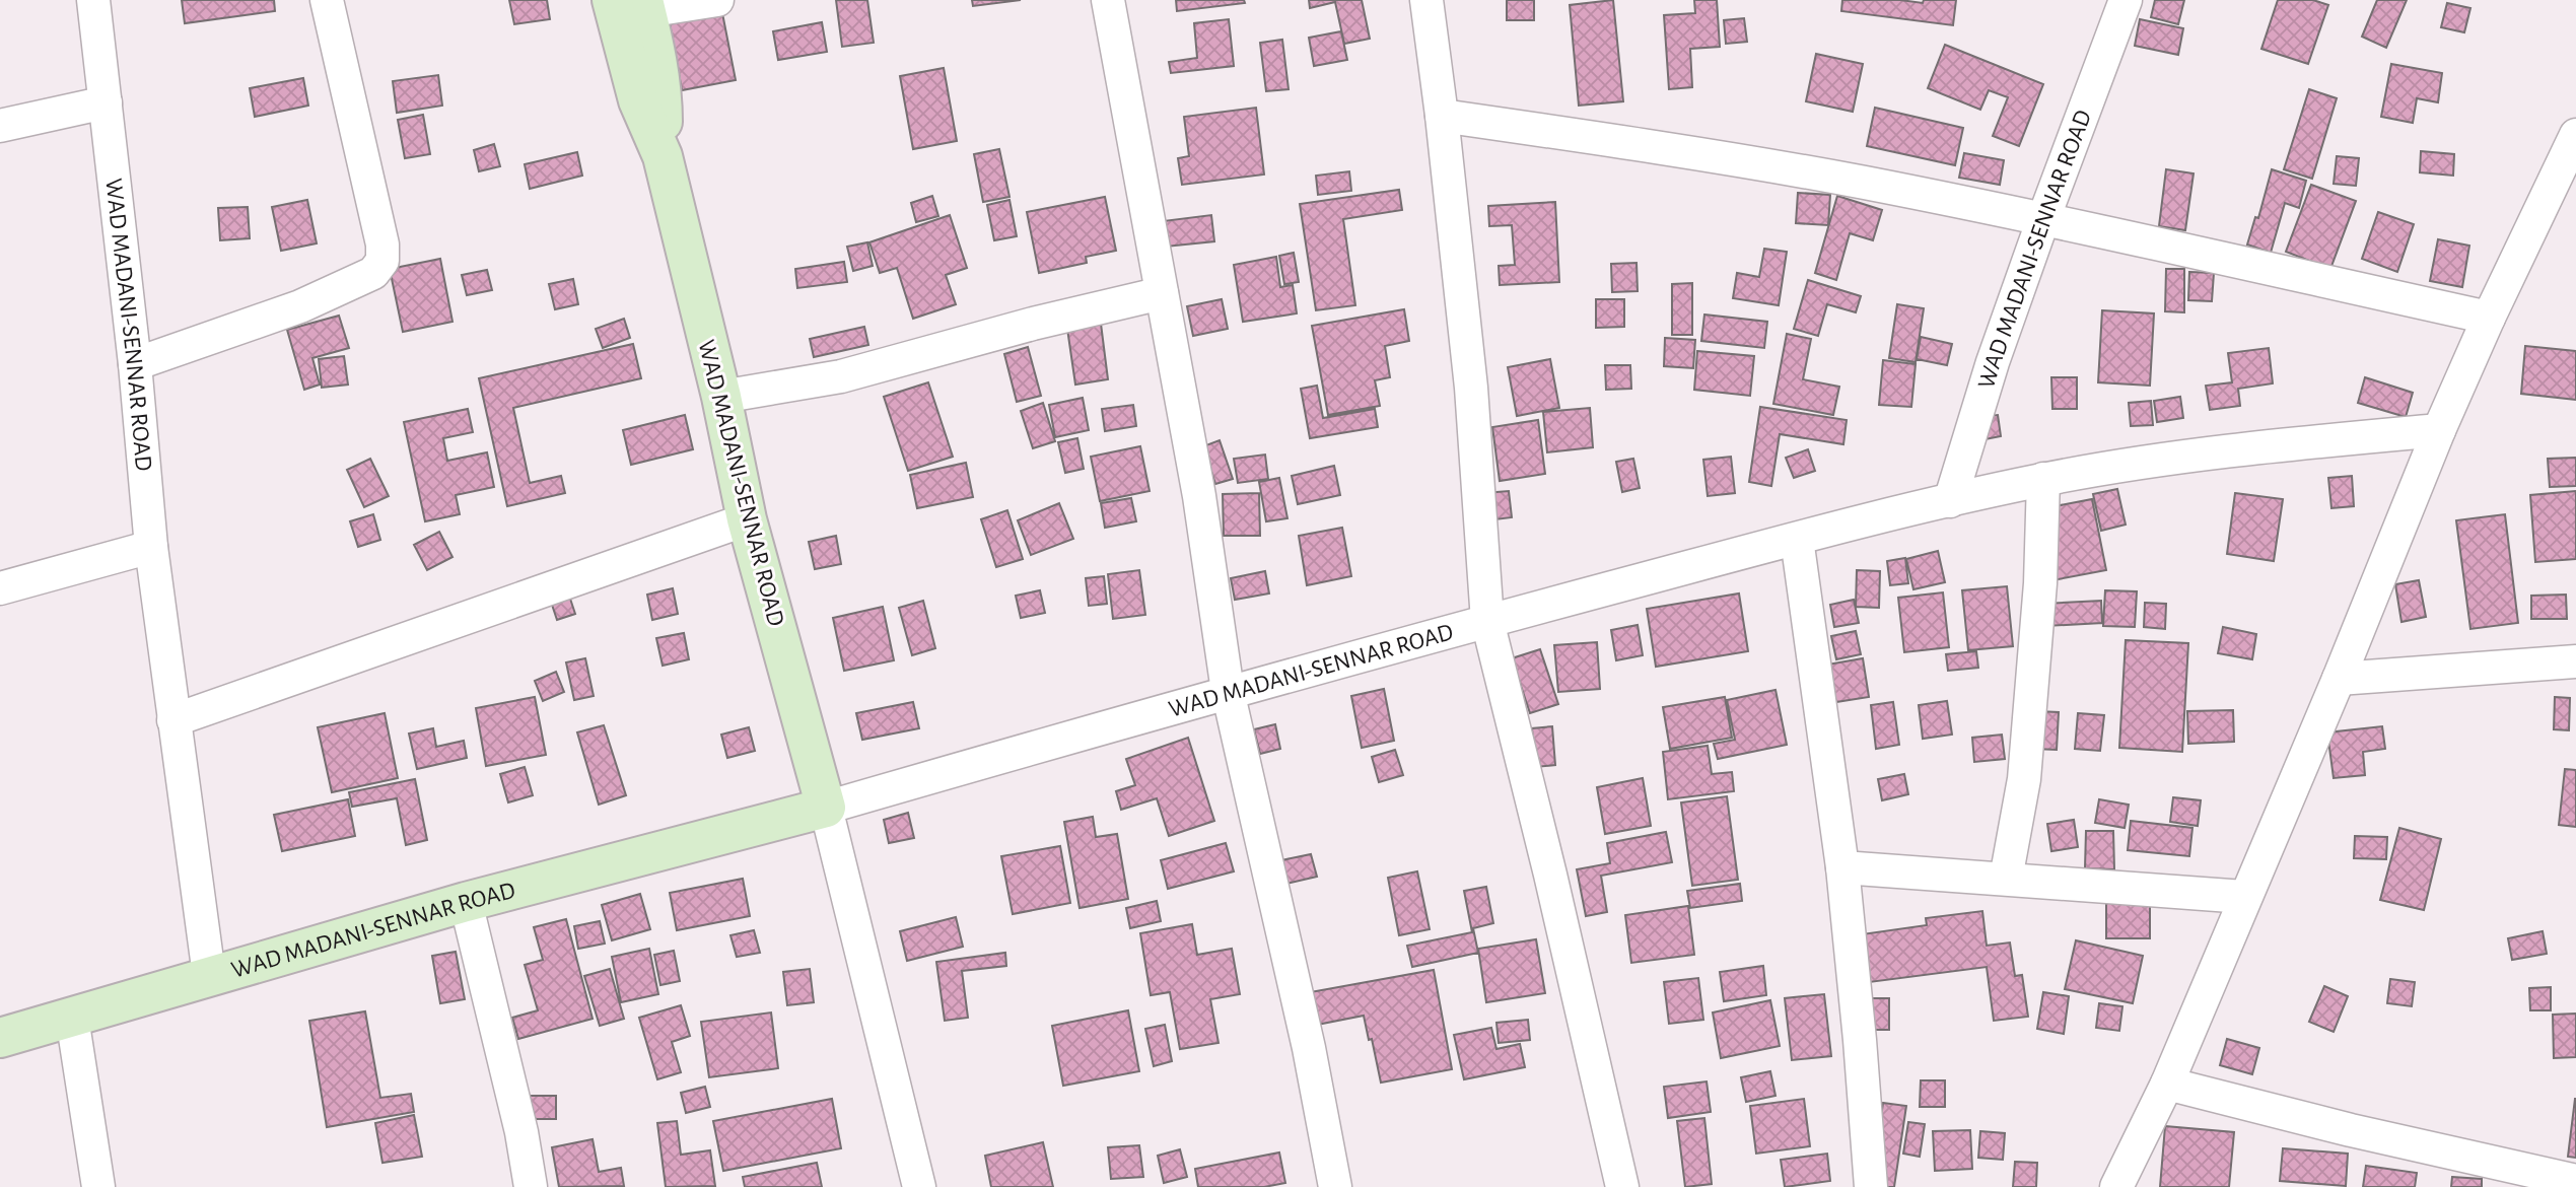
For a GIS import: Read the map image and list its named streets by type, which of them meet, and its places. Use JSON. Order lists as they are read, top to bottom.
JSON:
{
  "streets": {
    "street": ["WAD MADANI-SENNAR ROAD"]
  }
}
